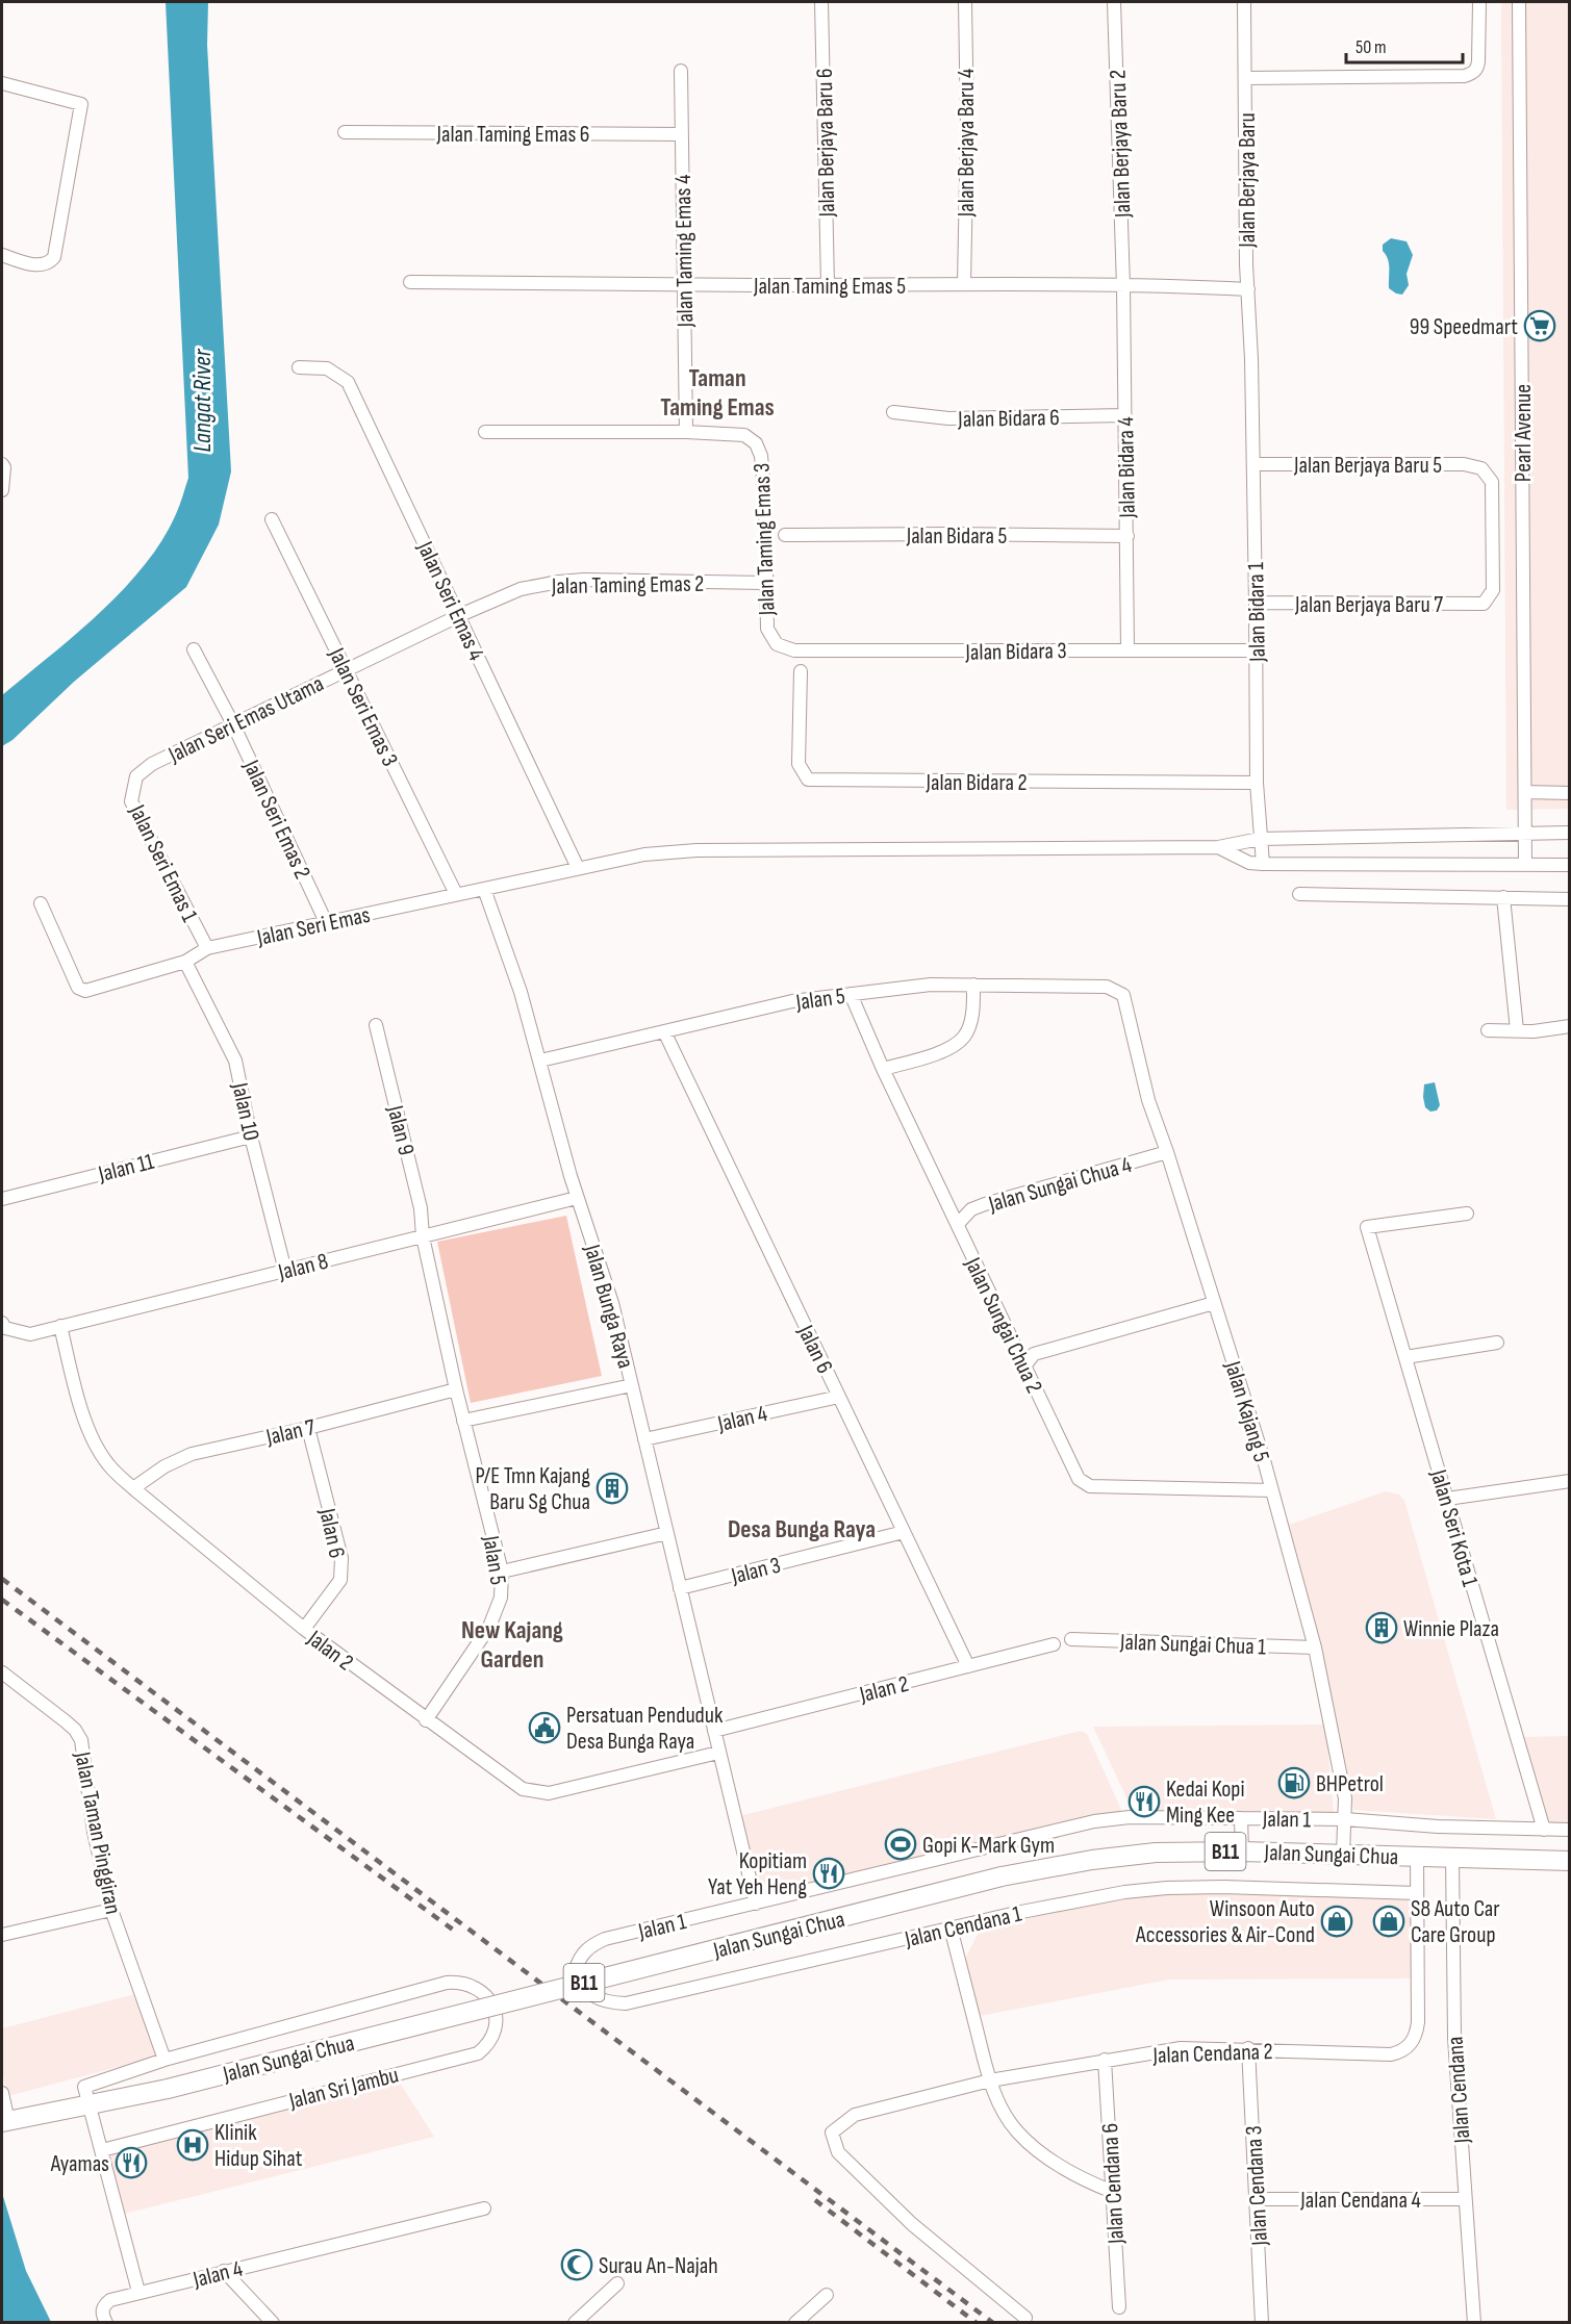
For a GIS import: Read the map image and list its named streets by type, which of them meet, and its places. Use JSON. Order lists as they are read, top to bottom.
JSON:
{
  "streets": {
    "main road": ["B11", "Jalan Sungai Chua"],
    "street": [
      "Jalan Taming Emas 6",
      "Jalan Berjaya Baru 6",
      "Jalan Berjaya Baru 4",
      "Jalan Berjaya Baru 2",
      "Jalan Berjaya Baru",
      "Jalan Taming Emas 4",
      "Jalan Taming Emas 5",
      "Jalan Bidara 6",
      "Pearl Avenue",
      "Jalan Berjaya Baru 5",
      "Jalan Bidara 4",
      "Jalan Bidara 5",
      "Jalan Taming Emas 3",
      "Jalan Taming Emas 2",
      "Jalan Seri Emas 4",
      "Jalan Berjaya Baru 7",
      "Jalan Bidara 1",
      "Jalan Bidara 3",
      "Jalan Seri Emas 3",
      "Jalan Seri Emas Utama",
      "Jalan Bidara 2",
      "Jalan Seri Emas 2",
      "Jalan Seri Emas 1",
      "Jalan Seri Emas",
      "Jalan 5",
      "Jalan 10",
      "Jalan 9",
      "Jalan 11",
      "Jalan Sungai Chua 4",
      "Jalan 8",
      "Jalan Bunga Raya",
      "Jalan Sungai Chua 2",
      "Jalan 6",
      "Jalan Kajang 5",
      "Jalan 4",
      "Jalan 7",
      "Jalan Seri Kota 1",
      "Jalan 3",
      "Jalan Sungai Chua 1",
      "Jalan 2",
      "Jalan 1",
      "Jalan Taman Pinggiran",
      "Jalan Cendana 1",
      "Jalan Cendana 2",
      "Jalan Sri Jambu",
      "Jalan Cendana",
      "Jalan Cendana 6",
      "Jalan Cendana 3",
      "Jalan Cendana 4"
    ]
  },
  "crossings": [
    ["Jalan Taming Emas 6", "Jalan Taming Emas 4"],
    ["Jalan Berjaya Baru 6", "Jalan Taming Emas 5"],
    ["Jalan Berjaya Baru 4", "Jalan Taming Emas 5"],
    ["Jalan Berjaya Baru 2", "Jalan Taming Emas 5"],
    ["Jalan Berjaya Baru 2", "Jalan Bidara 4"],
    ["Jalan Berjaya Baru", "Jalan Taming Emas 5"],
    ["Jalan Berjaya Baru", "Jalan Bidara 1"],
    ["Jalan Taming Emas 4", "Jalan Taming Emas 5"],
    ["Jalan Taming Emas 4", "Jalan Taming Emas 3"],
    ["Jalan Taming Emas 5", "Jalan Bidara 4"],
    ["Jalan Bidara 6", "Jalan Bidara 4"],
    ["Pearl Avenue", "Jalan Seri Emas"],
    ["Jalan Berjaya Baru 5", "Jalan Berjaya Baru 7"],
    ["Jalan Berjaya Baru 5", "Jalan Bidara 1"],
    ["Jalan Bidara 4", "Jalan Bidara 5"],
    ["Jalan Bidara 4", "Jalan Bidara 3"],
    ["Jalan Taming Emas 3", "Jalan Taming Emas 2"],
    ["Jalan Taming Emas 3", "Jalan Bidara 3"],
    ["Jalan Taming Emas 2", "Jalan Seri Emas 4"],
    ["Jalan Taming Emas 2", "Jalan Seri Emas Utama"],
    ["Jalan Seri Emas 4", "Jalan Seri Emas Utama"],
    ["Jalan Seri Emas 4", "Jalan Seri Emas"],
    ["Jalan Berjaya Baru 7", "Jalan Bidara 1"],
    ["Jalan Bidara 1", "Jalan Bidara 3"],
    ["Jalan Bidara 1", "Jalan Bidara 2"],
    ["Jalan Bidara 1", "Jalan Seri Emas"],
    ["Jalan Seri Emas 3", "Jalan Seri Emas Utama"],
    ["Jalan Seri Emas 3", "Jalan Seri Emas"],
    ["Jalan Seri Emas Utama", "Jalan Seri Emas 2"],
    ["Jalan Seri Emas Utama", "Jalan Seri Emas 1"],
    ["Jalan Seri Emas 2", "Jalan Seri Emas"],
    ["Jalan Seri Emas 1", "Jalan Seri Emas"],
    ["Jalan Seri Emas", "Jalan 10"],
    ["Jalan Seri Emas", "Jalan Bunga Raya"],
    ["Jalan 5", "Jalan 9"],
    ["Jalan 5", "Jalan 8"],
    ["Jalan 5", "Jalan Bunga Raya"],
    ["Jalan 5", "Jalan Sungai Chua 2"],
    ["Jalan 5", "Jalan 6"],
    ["Jalan 5", "Jalan Kajang 5"],
    ["Jalan 5", "Jalan 7"],
    ["Jalan 5", "Jalan 2"],
    ["Jalan 10", "Jalan 11"],
    ["Jalan 10", "Jalan 8"],
    ["Jalan 9", "Jalan 8"],
    ["Jalan Sungai Chua 4", "Jalan Sungai Chua 2"],
    ["Jalan Sungai Chua 4", "Jalan Kajang 5"],
    ["Jalan 8", "Jalan Bunga Raya"],
    ["Jalan 8", "Jalan 2"],
    ["Jalan Bunga Raya", "Jalan 4"],
    ["Jalan Bunga Raya", "Jalan 3"],
    ["Jalan Bunga Raya", "Jalan 2"],
    ["Jalan Bunga Raya", "Jalan 1"],
    ["Jalan Sungai Chua 2", "Jalan Kajang 5"],
    ["Jalan 6", "Jalan 4"],
    ["Jalan 6", "Jalan 7"],
    ["Jalan 6", "Jalan 3"],
    ["Jalan 6", "Jalan 2"],
    ["Jalan Kajang 5", "Jalan Sungai Chua 1"],
    ["Jalan Kajang 5", "Jalan 1"],
    ["Jalan Kajang 5", "Jalan Sungai Chua"],
    ["Jalan 7", "Jalan 2"],
    ["Jalan Seri Kota 1", "Jalan 1"],
    ["Jalan 1", "Jalan Cendana 1"],
    ["Jalan Taman Pinggiran", "Jalan Sri Jambu"],
    ["Jalan Sungai Chua", "Jalan Cendana"],
    ["Jalan Cendana 1", "Jalan Cendana 2"],
    ["Jalan Cendana 2", "Jalan Cendana 6"],
    ["Jalan Cendana 2", "Jalan Cendana 3"],
    ["Jalan Cendana", "Jalan Cendana 4"],
    ["Jalan Cendana 3", "Jalan Cendana 4"]
  ],
  "districts": ["Taman Taming Emas", "Desa Bunga Raya", "New Kajang Garden"],
  "water": ["Langat River"],
  "places": {
    "supermarket": ["99 Speedmart"],
    "building": ["P/E Tmn Kajang Baru Sg Chua", "Winnie Plaza"],
    "public building": ["Persatuan Penduduk Desa Bunga Raya"],
    "fuel station": ["BHPetrol"],
    "restaurant": ["Kedai Kopi Ming Kee", "Kopitiam Yat Yeh Heng", "Ayamas"],
    "sports": ["Gopi K-Mark Gym"],
    "shop": ["Winsoon Auto Accessories & Air-Cond", "S8 Auto Car Care Group"],
    "hospital": ["Klinik Hidup Sihat"],
    "mosque": ["Surau An-Najah"]
  },
  "scale_bar": "50 m"
}
